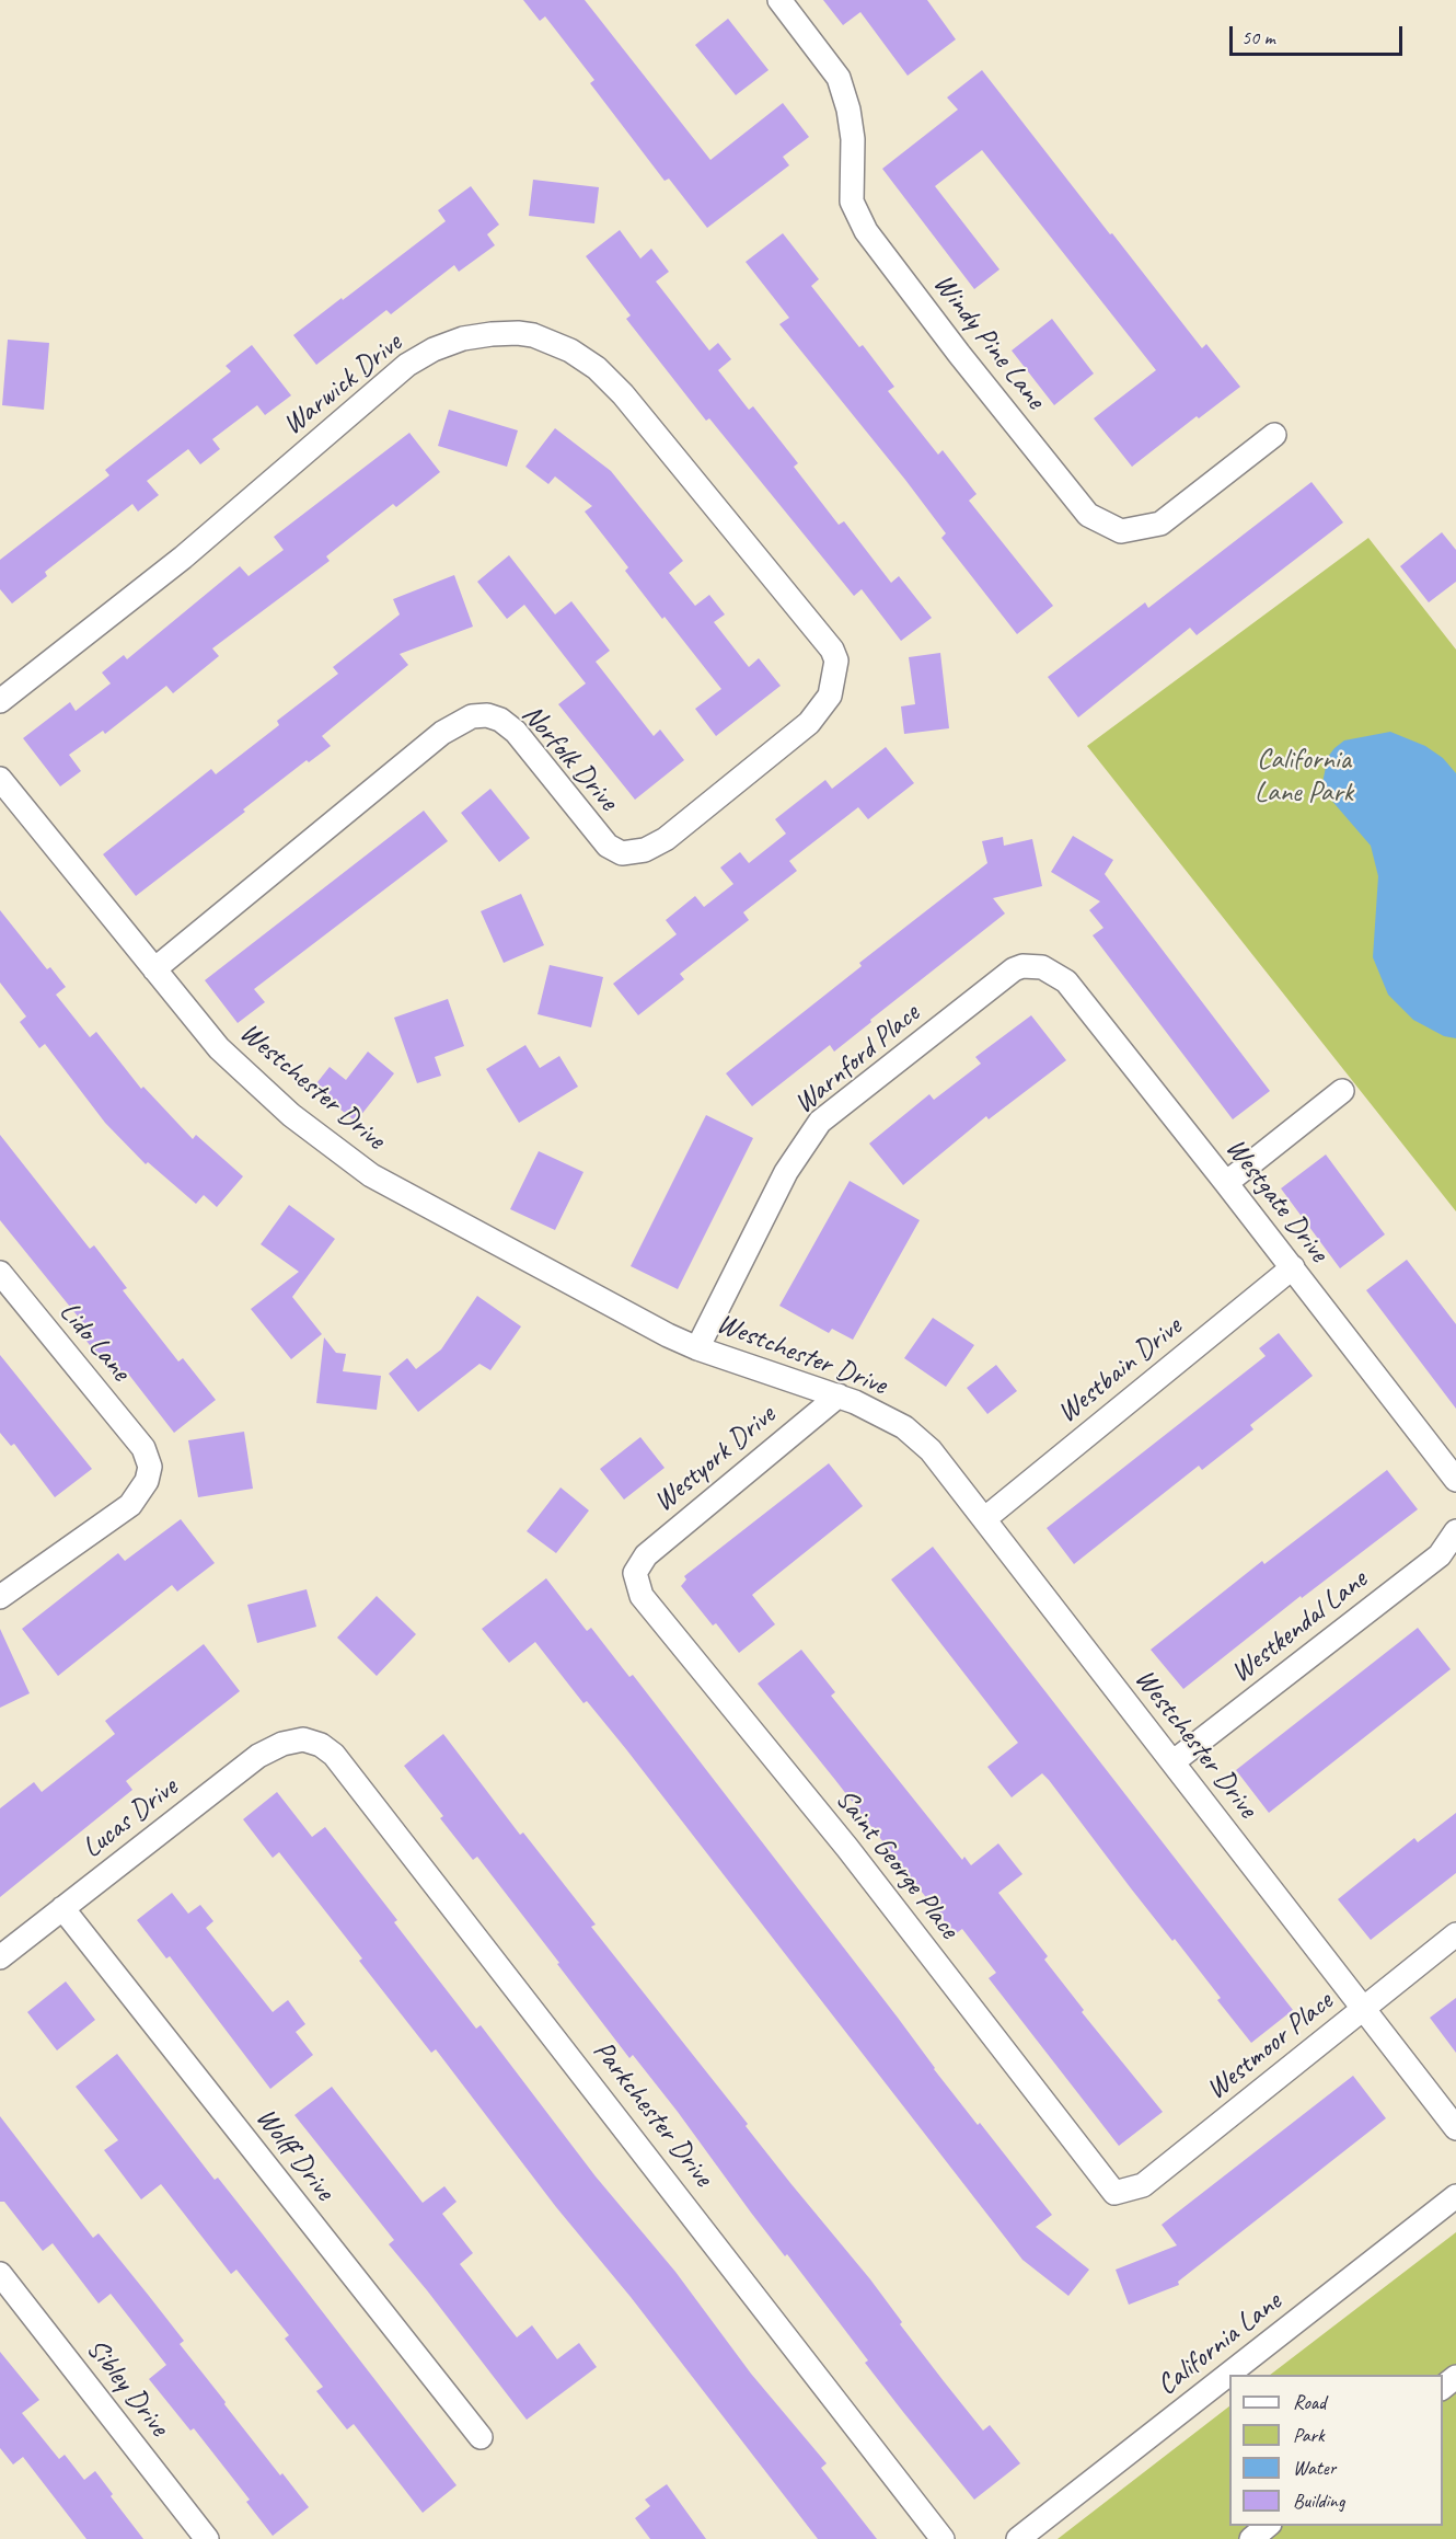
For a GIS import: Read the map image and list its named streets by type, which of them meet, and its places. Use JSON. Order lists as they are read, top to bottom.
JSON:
{
  "streets": {
    "street": [
      "Windy Pine Lane",
      "Warwick Drive",
      "Norfolk Drive",
      "Warnford Place",
      "Westchester Drive",
      "Westgate Drive",
      "Lido Lane",
      "Westbain Drive",
      "Westyork Drive",
      "Westkendal Lane",
      "Lucas Drive",
      "Saint George Place",
      "Westmoor Place",
      "Parkchester Drive",
      "Wolff Drive",
      "California Lane",
      "Sibley Drive"
    ]
  },
  "crossings": [
    ["Warwick Drive", "Norfolk Drive"],
    ["Norfolk Drive", "Westchester Drive"],
    ["Warnford Place", "Westchester Drive"],
    ["Warnford Place", "Westgate Drive"],
    ["Westchester Drive", "Westbain Drive"],
    ["Westchester Drive", "Westyork Drive"],
    ["Westchester Drive", "Westkendal Lane"],
    ["Westchester Drive", "Westmoor Place"],
    ["Westgate Drive", "Westbain Drive"],
    ["Westyork Drive", "Saint George Place"],
    ["Lucas Drive", "Parkchester Drive"],
    ["Lucas Drive", "Wolff Drive"],
    ["Saint George Place", "Westmoor Place"]
  ],
  "parks": ["California Lane Park"],
  "legend": [
    "Road",
    "Park",
    "Water",
    "Building"
  ],
  "scale_bar": "50 m"
}
